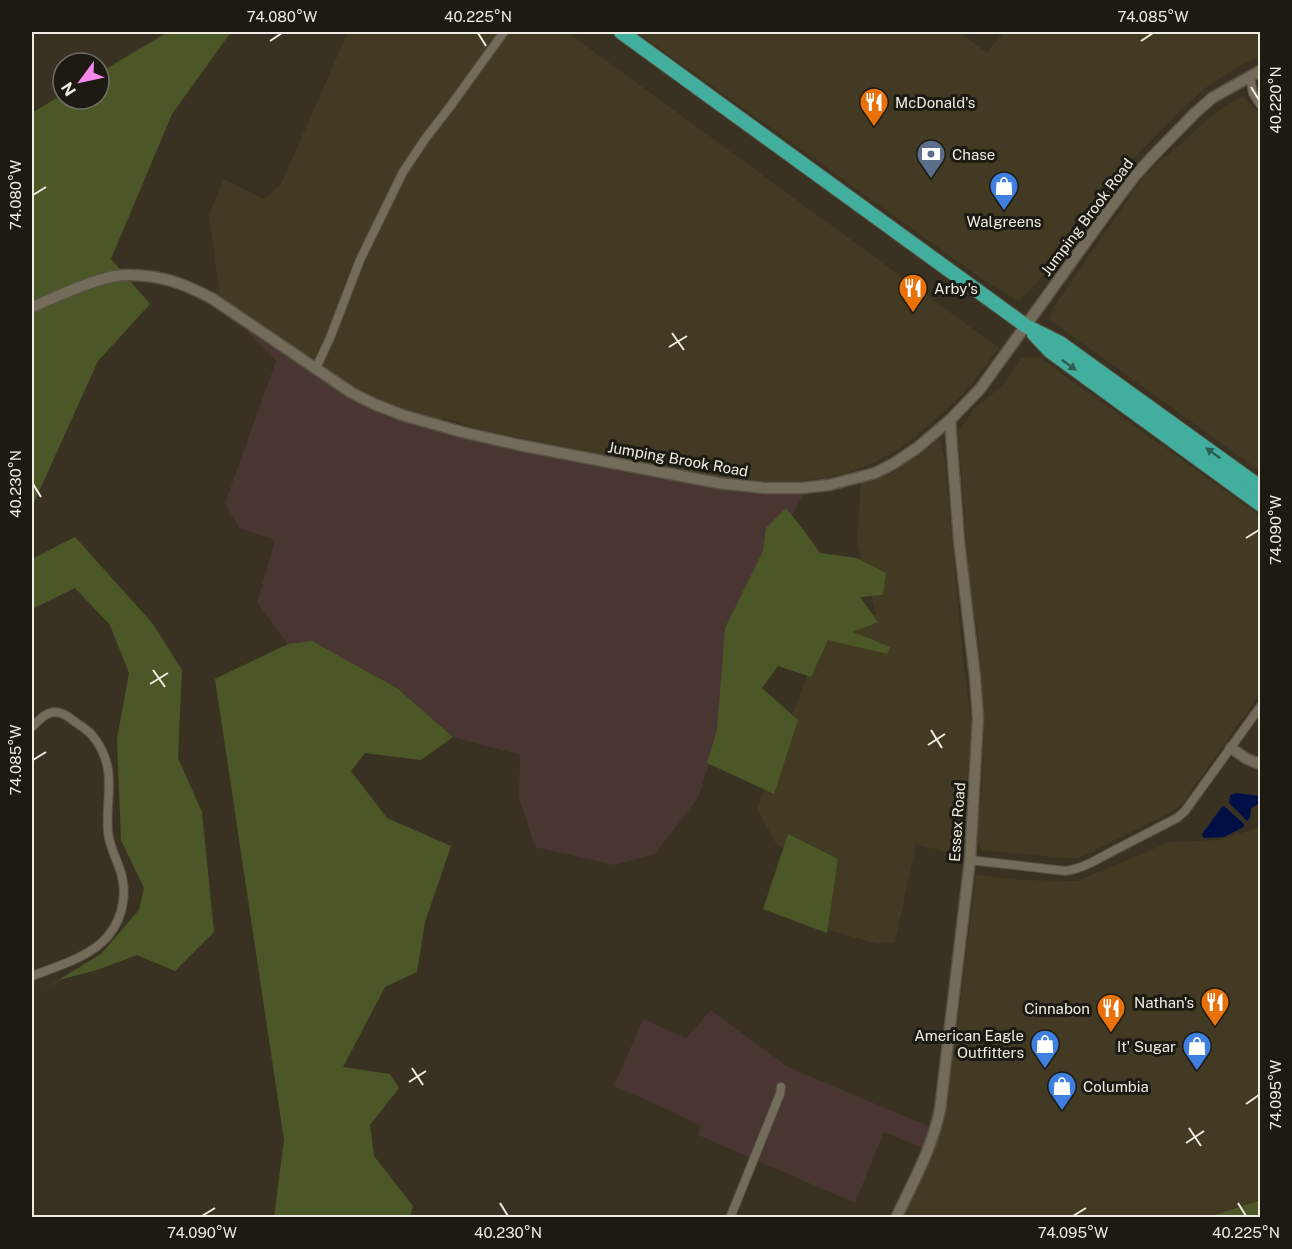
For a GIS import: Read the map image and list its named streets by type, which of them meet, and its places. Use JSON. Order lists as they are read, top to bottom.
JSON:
{
  "streets": {
    "street": ["Jumping Brook Road", "Essex Road"]
  },
  "crossings": [
    ["Jumping Brook Road", "Essex Road"]
  ],
  "places": {
    "restaurant": [
      "McDonald's",
      "Arby's",
      "Nathan's",
      "Cinnabon"
    ],
    "bank": ["Chase"],
    "shop": [
      "Walgreens",
      "American Eagle Outfitters",
      "It' Sugar",
      "Columbia"
    ]
  },
  "north": "bottom left",
  "coordinates": [
    "74.080°W",
    "40.225°N",
    "74.085°W",
    "40.220°N",
    "40.230°N",
    "74.090°W",
    "74.095°W"
  ]
}
